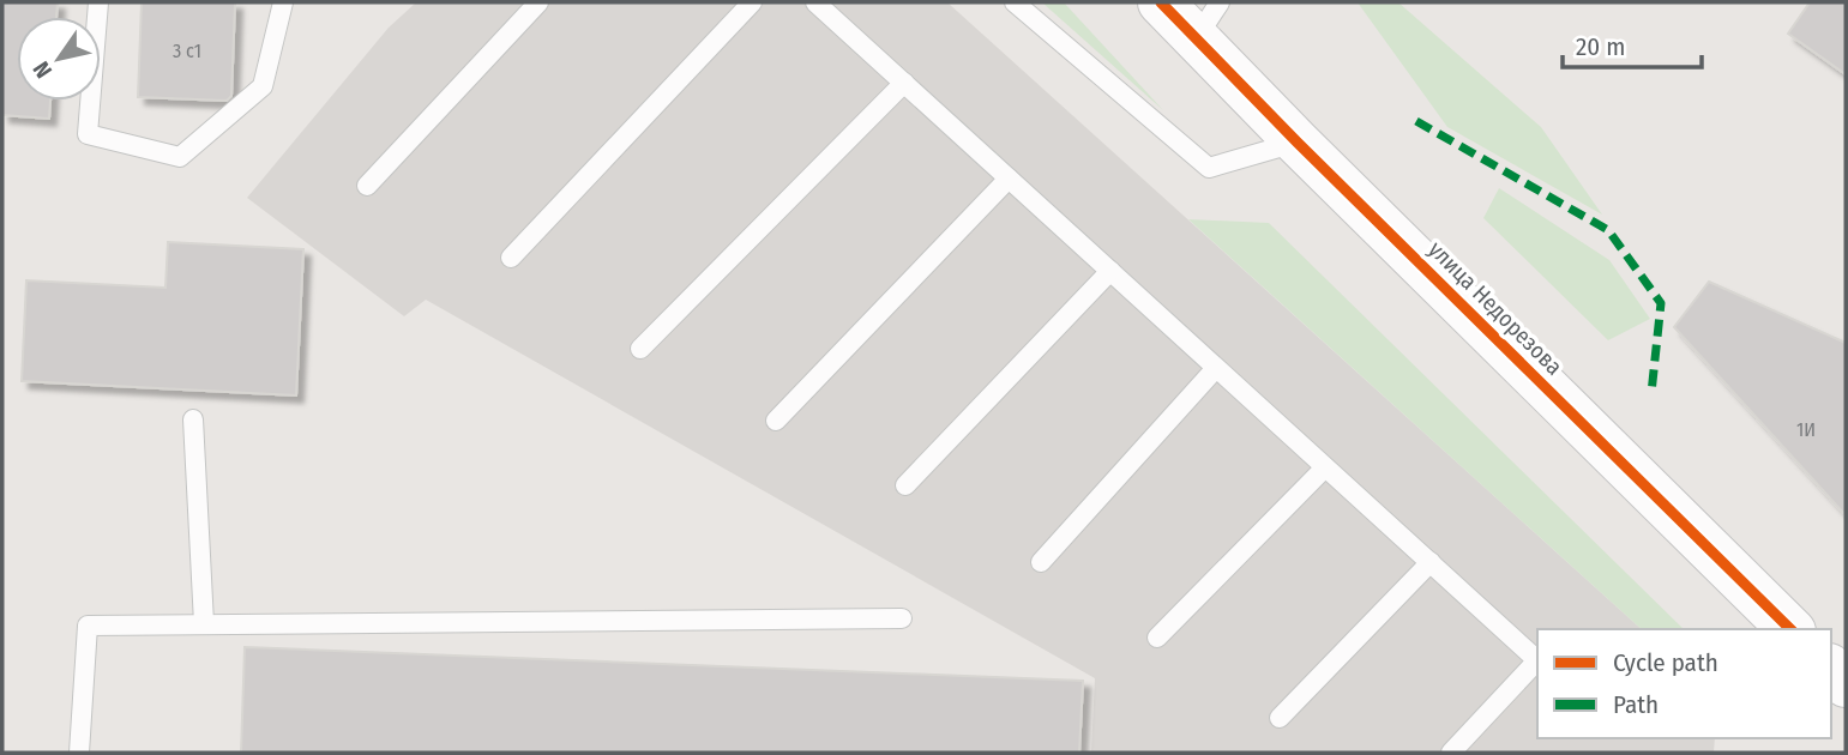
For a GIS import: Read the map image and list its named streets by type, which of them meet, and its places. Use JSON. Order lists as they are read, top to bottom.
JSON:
{
  "streets": {
    "street": ["улица Недорезова"]
  },
  "house_numbers": ["3 с1", "1И"],
  "legend": ["Cycle path", "Path"],
  "scale_bar": "20 m",
  "north": "bottom left"
}
